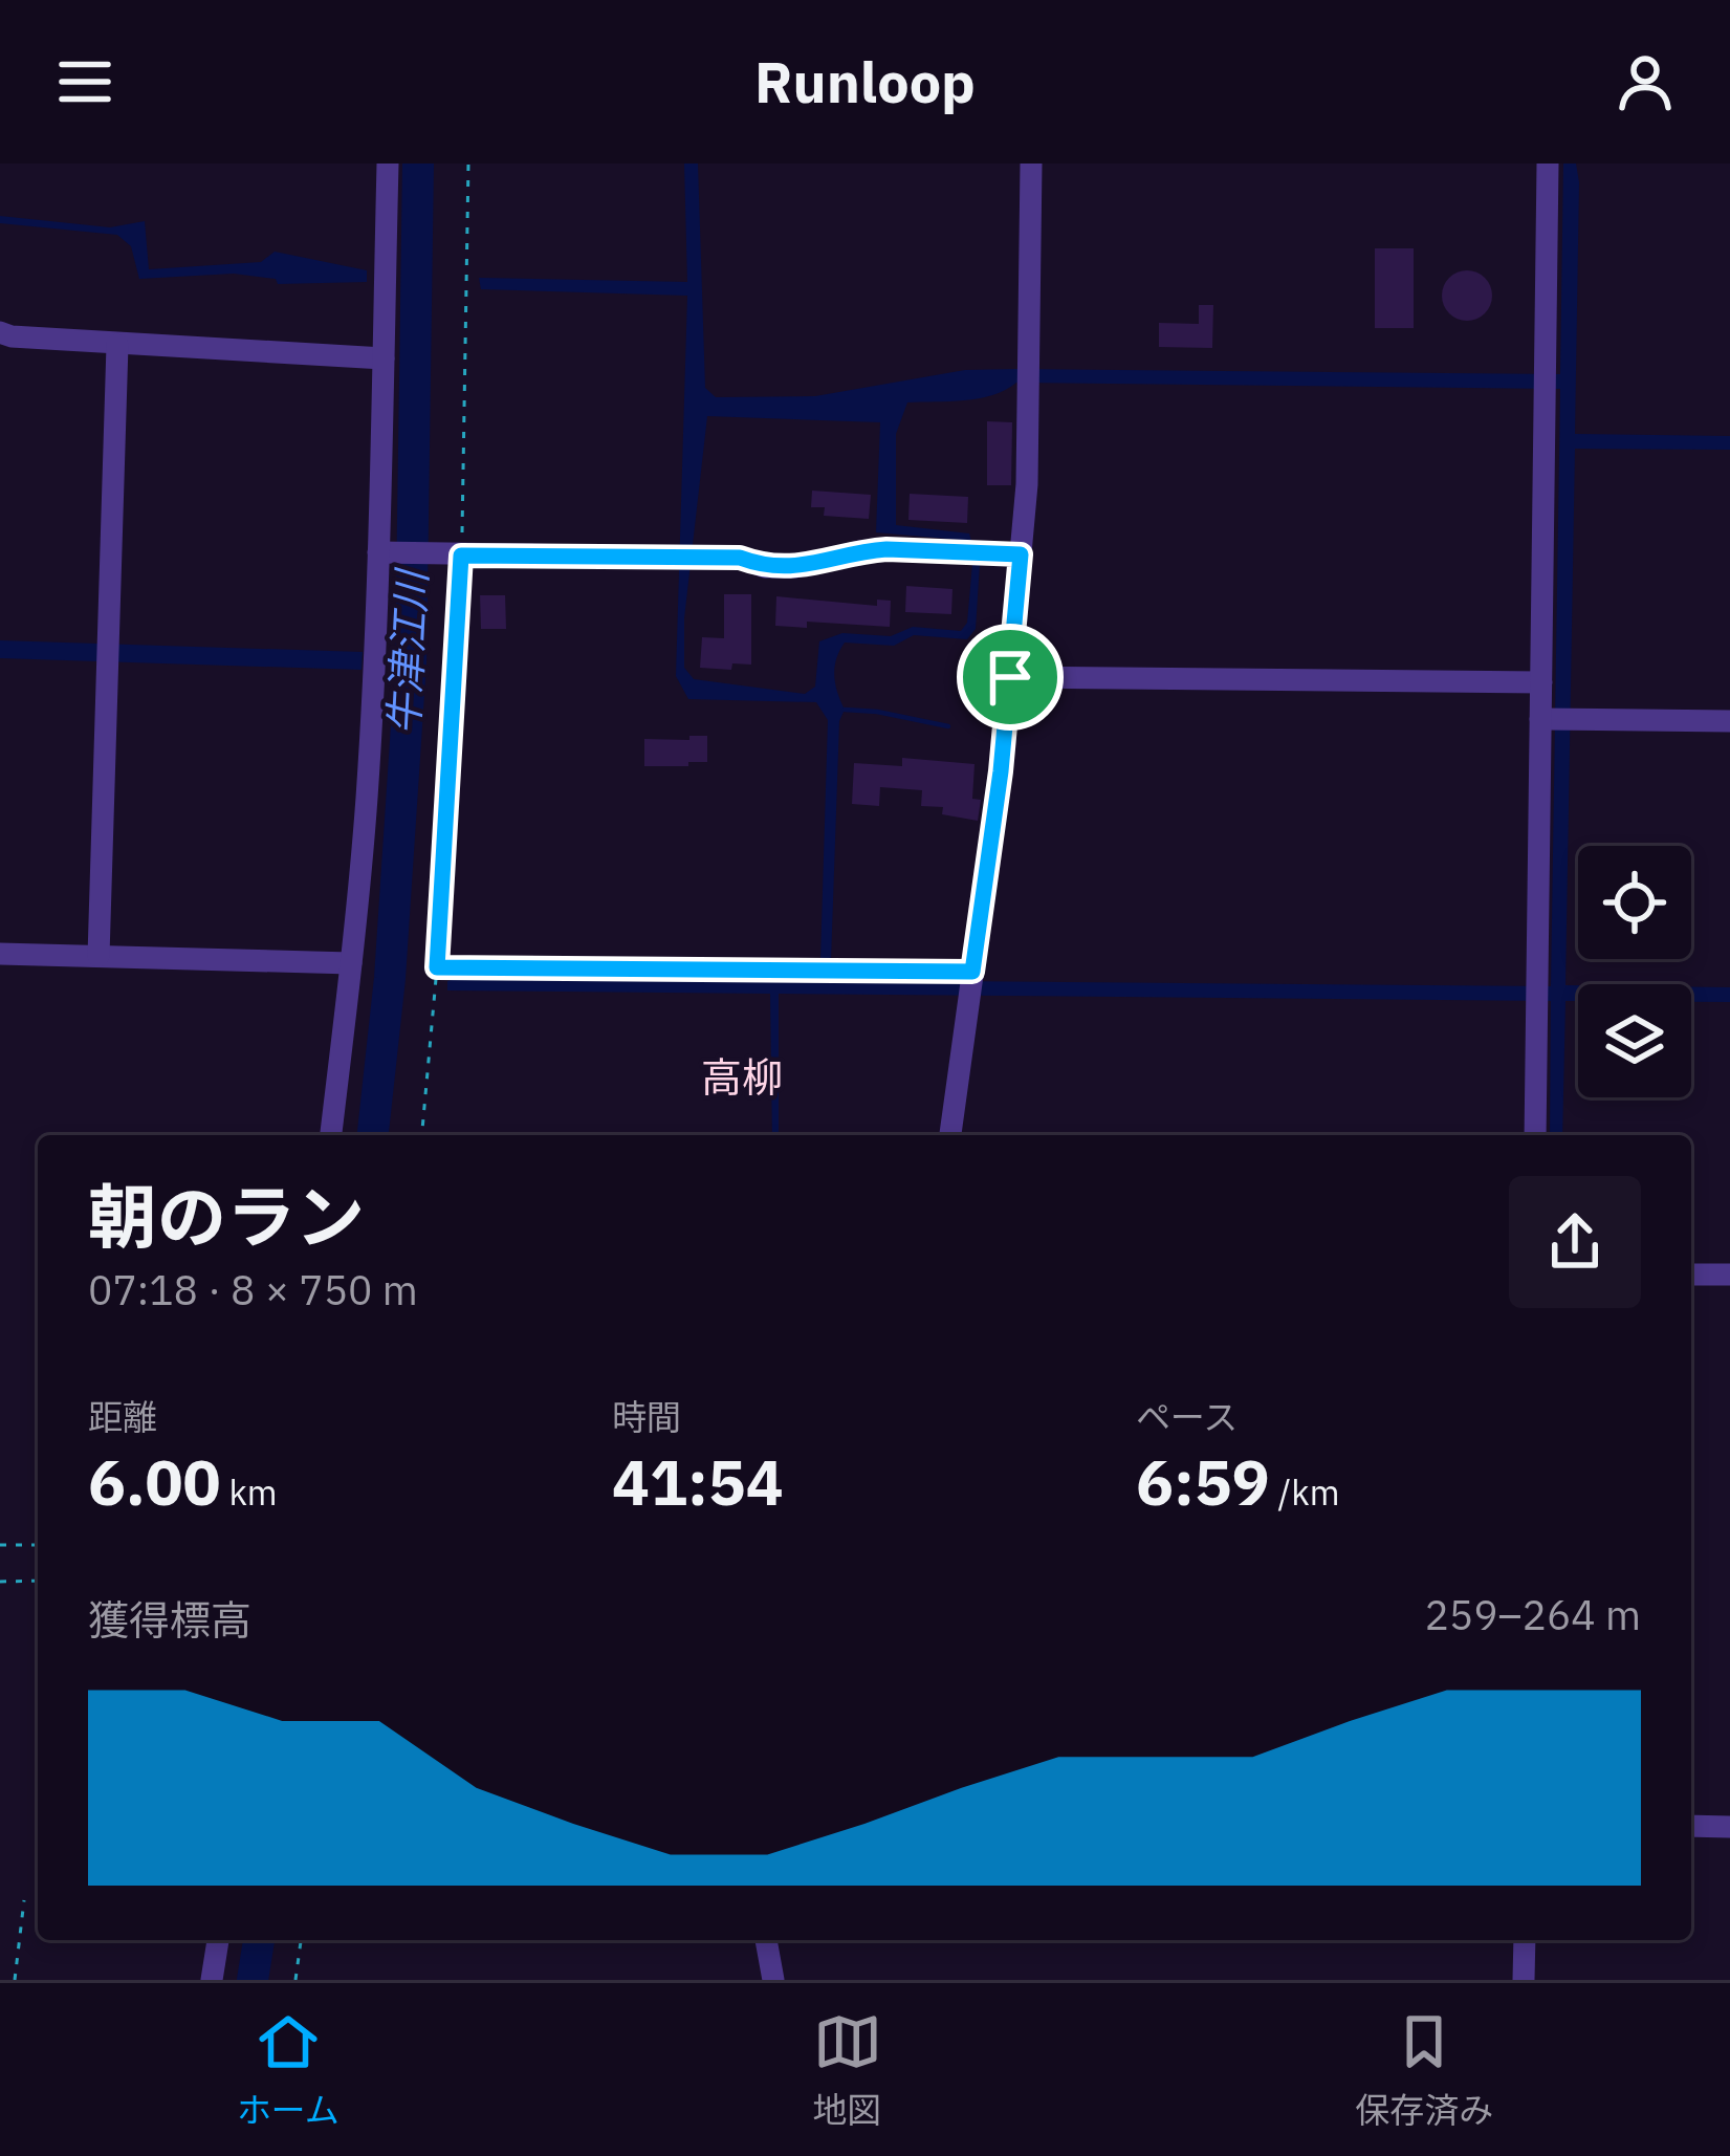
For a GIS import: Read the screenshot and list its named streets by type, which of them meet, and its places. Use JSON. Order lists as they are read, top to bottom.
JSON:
{
  "districts": ["高柳"],
  "water": ["牛津江川"],
  "page": {
    "header": "Runloop",
    "heading": ["朝のラン", "07:18 · 8 × 750 m"],
    "stats": [
      ["距離", "6.00 km"],
      ["時間", "41:54"],
      ["ペース", "6:59 /km"]
    ],
    "chart": ["獲得標高", "259–264 m"],
    "tabs": ["ホーム", "地図", "保存済み"]
  }
}
